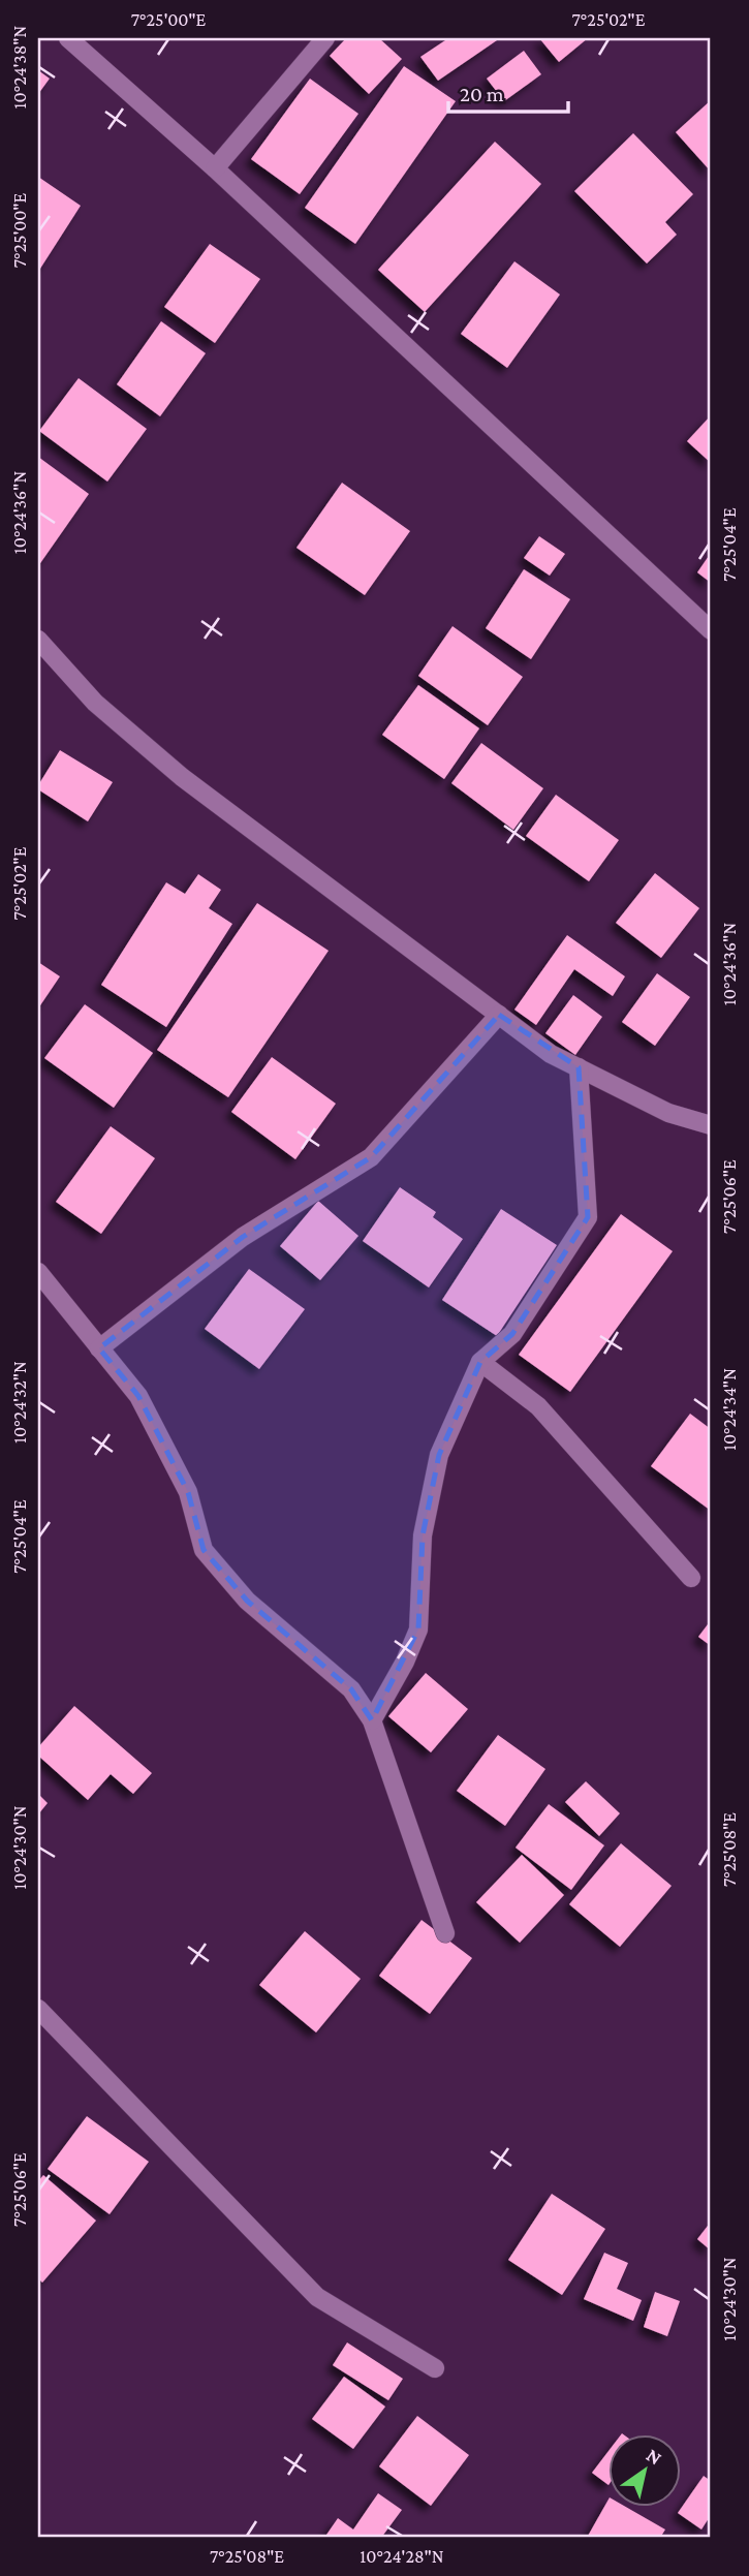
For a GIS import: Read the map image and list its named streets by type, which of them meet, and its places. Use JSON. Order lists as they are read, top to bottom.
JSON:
{
  "scale_bar": "20 m",
  "north": "top right",
  "coordinates": [
    "7°25'00\"E",
    "7°25'02\"E",
    "10°24'38\"N",
    "10°24'36\"N",
    "7°25'04\"E",
    "7°25'06\"E",
    "10°24'32\"N",
    "10°24'34\"N",
    "10°24'30\"N",
    "7°25'08\"E",
    "10°24'28\"N"
  ]
}
